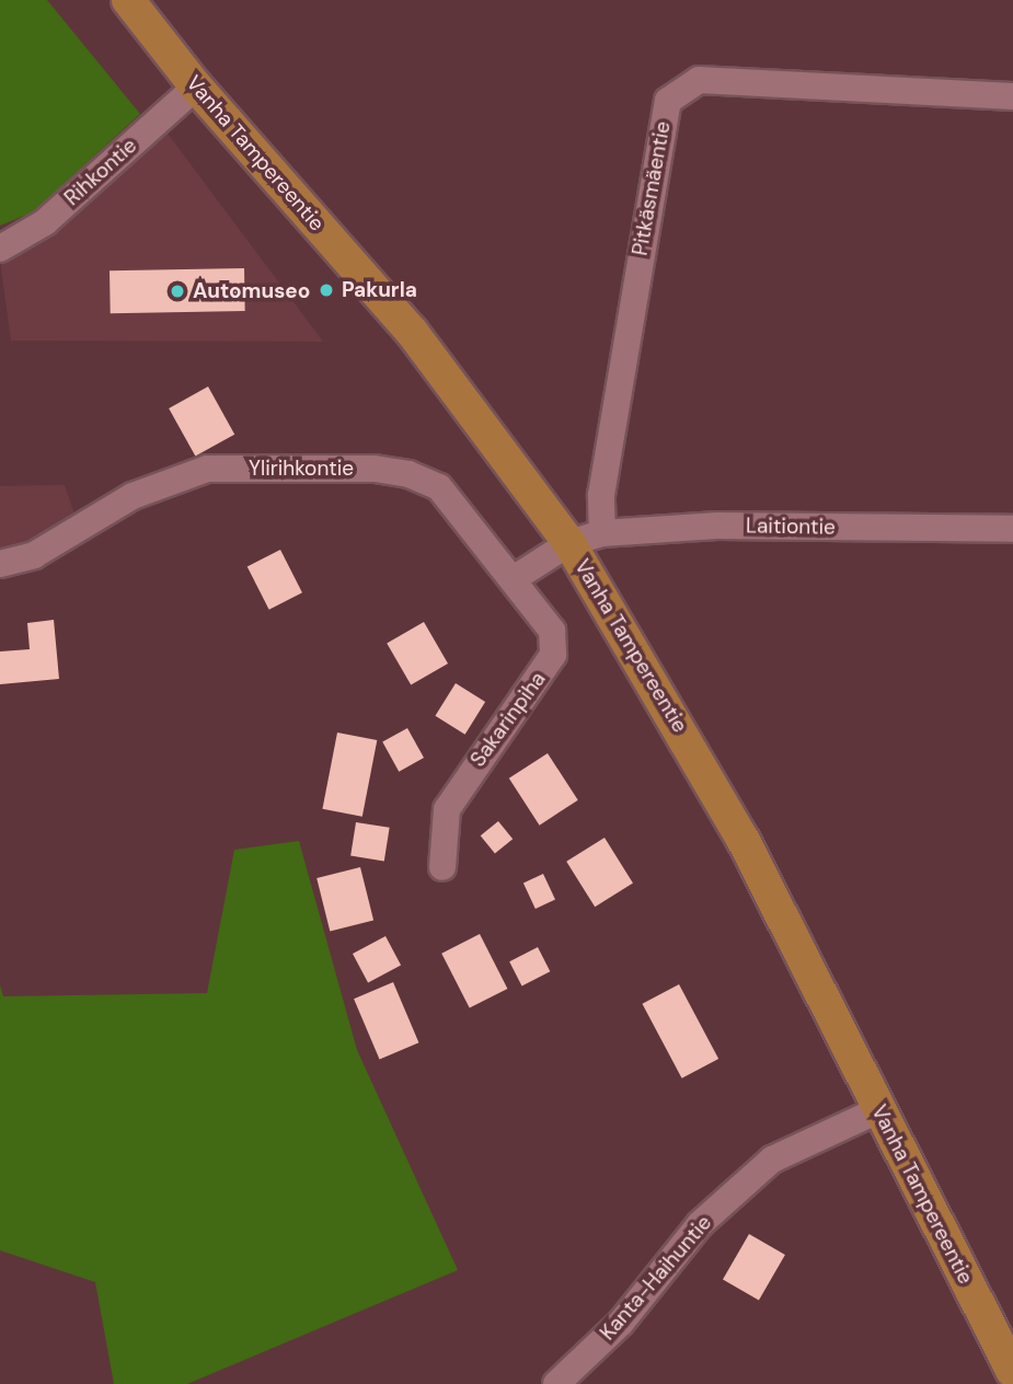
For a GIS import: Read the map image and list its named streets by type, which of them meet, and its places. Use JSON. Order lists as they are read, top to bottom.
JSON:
{
  "streets": {
    "main road": ["Vanha Tampereentie"],
    "street": [
      "Rihkontie",
      "Pitkäsmäentie",
      "Ylirihkontie",
      "Laitiontie",
      "Sakarinpiha",
      "Kanta-Haihuntie"
    ]
  },
  "crossings": [
    ["Vanha Tampereentie", "Rihkontie"],
    ["Vanha Tampereentie", "Laitiontie"],
    ["Vanha Tampereentie", "Kanta-Haihuntie"],
    ["Pitkäsmäentie", "Laitiontie"],
    ["Ylirihkontie", "Sakarinpiha"]
  ],
  "places": ["Pakurla", "Automuseo"]
}
